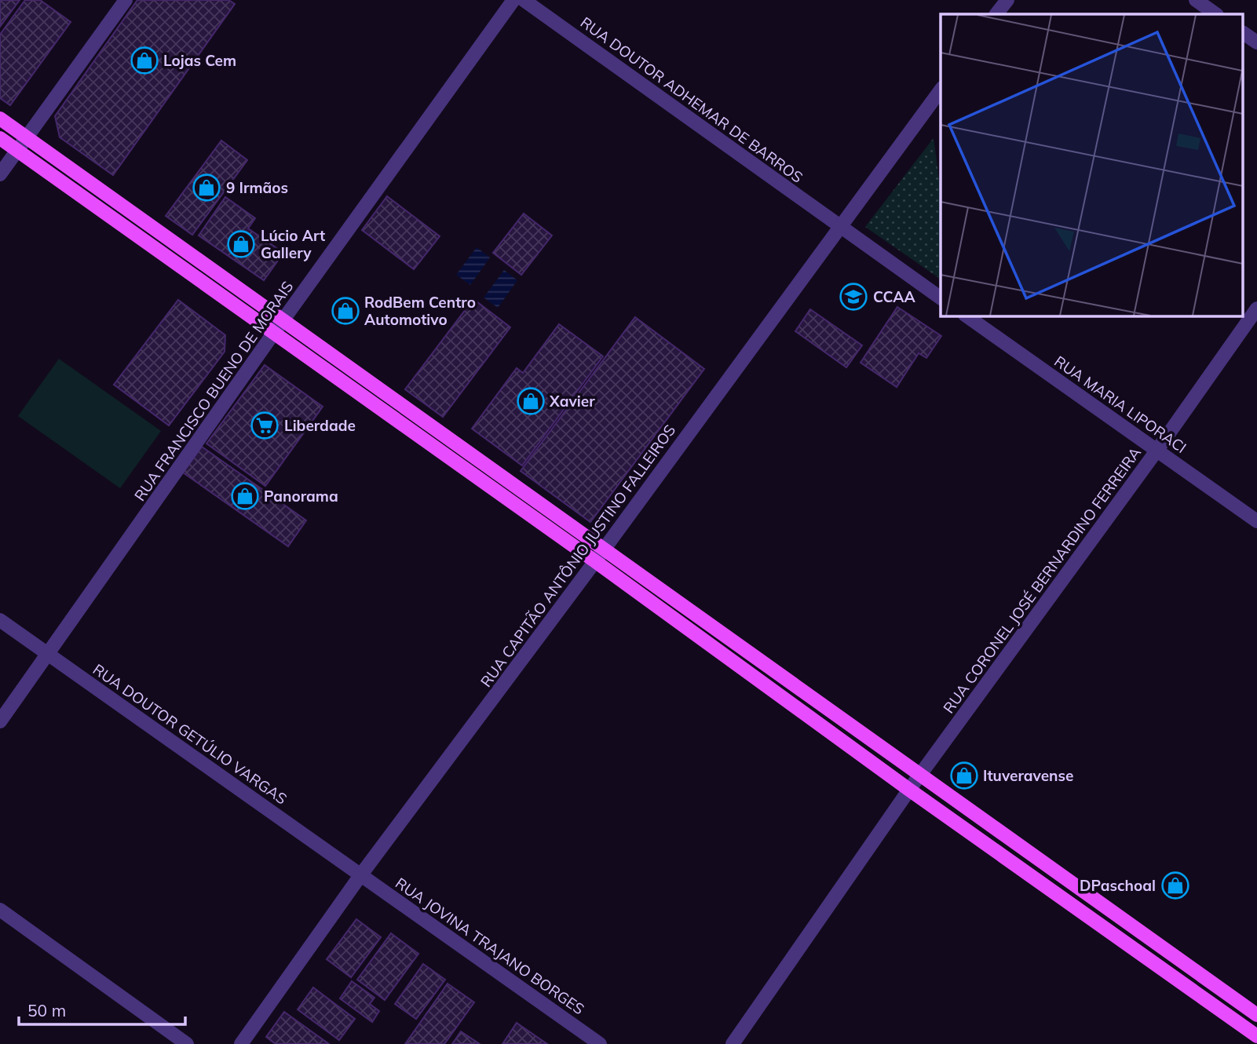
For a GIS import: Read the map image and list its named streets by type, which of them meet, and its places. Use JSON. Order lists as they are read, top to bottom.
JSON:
{
  "streets": {
    "street": [
      "RUA DOUTOR ADHEMAR DE BARROS",
      "RUA FRANCISCO BUENO DE MORAIS",
      "RUA MARIA LIPORACI",
      "RUA CAPITÃO ANTÔNIO JUSTINO FALLEIROS",
      "RUA CORONEL JOSÉ BERNARDINO FERREIRA",
      "RUA DOUTOR GETÚLIO VARGAS",
      "RUA JOVINA TRAJANO BORGES"
    ]
  },
  "crossings": [
    ["RUA DOUTOR ADHEMAR DE BARROS", "RUA CAPITÃO ANTÔNIO JUSTINO FALLEIROS"],
    ["RUA FRANCISCO BUENO DE MORAIS", "RUA DOUTOR GETÚLIO VARGAS"],
    ["RUA MARIA LIPORACI", "RUA CORONEL JOSÉ BERNARDINO FERREIRA"],
    ["RUA CAPITÃO ANTÔNIO JUSTINO FALLEIROS", "RUA DOUTOR GETÚLIO VARGAS"],
    ["RUA CAPITÃO ANTÔNIO JUSTINO FALLEIROS", "RUA JOVINA TRAJANO BORGES"],
    ["RUA DOUTOR GETÚLIO VARGAS", "RUA JOVINA TRAJANO BORGES"]
  ],
  "places": {
    "shop": [
      "Lojas Cem",
      "9 Irmãos",
      "Lúcio Art Gallery",
      "RodBem Centro Automotivo",
      "Xavier",
      "Panorama",
      "Ituveravense",
      "DPaschoal"
    ],
    "school or university": ["CCAA"],
    "supermarket": ["Liberdade"]
  },
  "scale_bar": "50 m"
}
